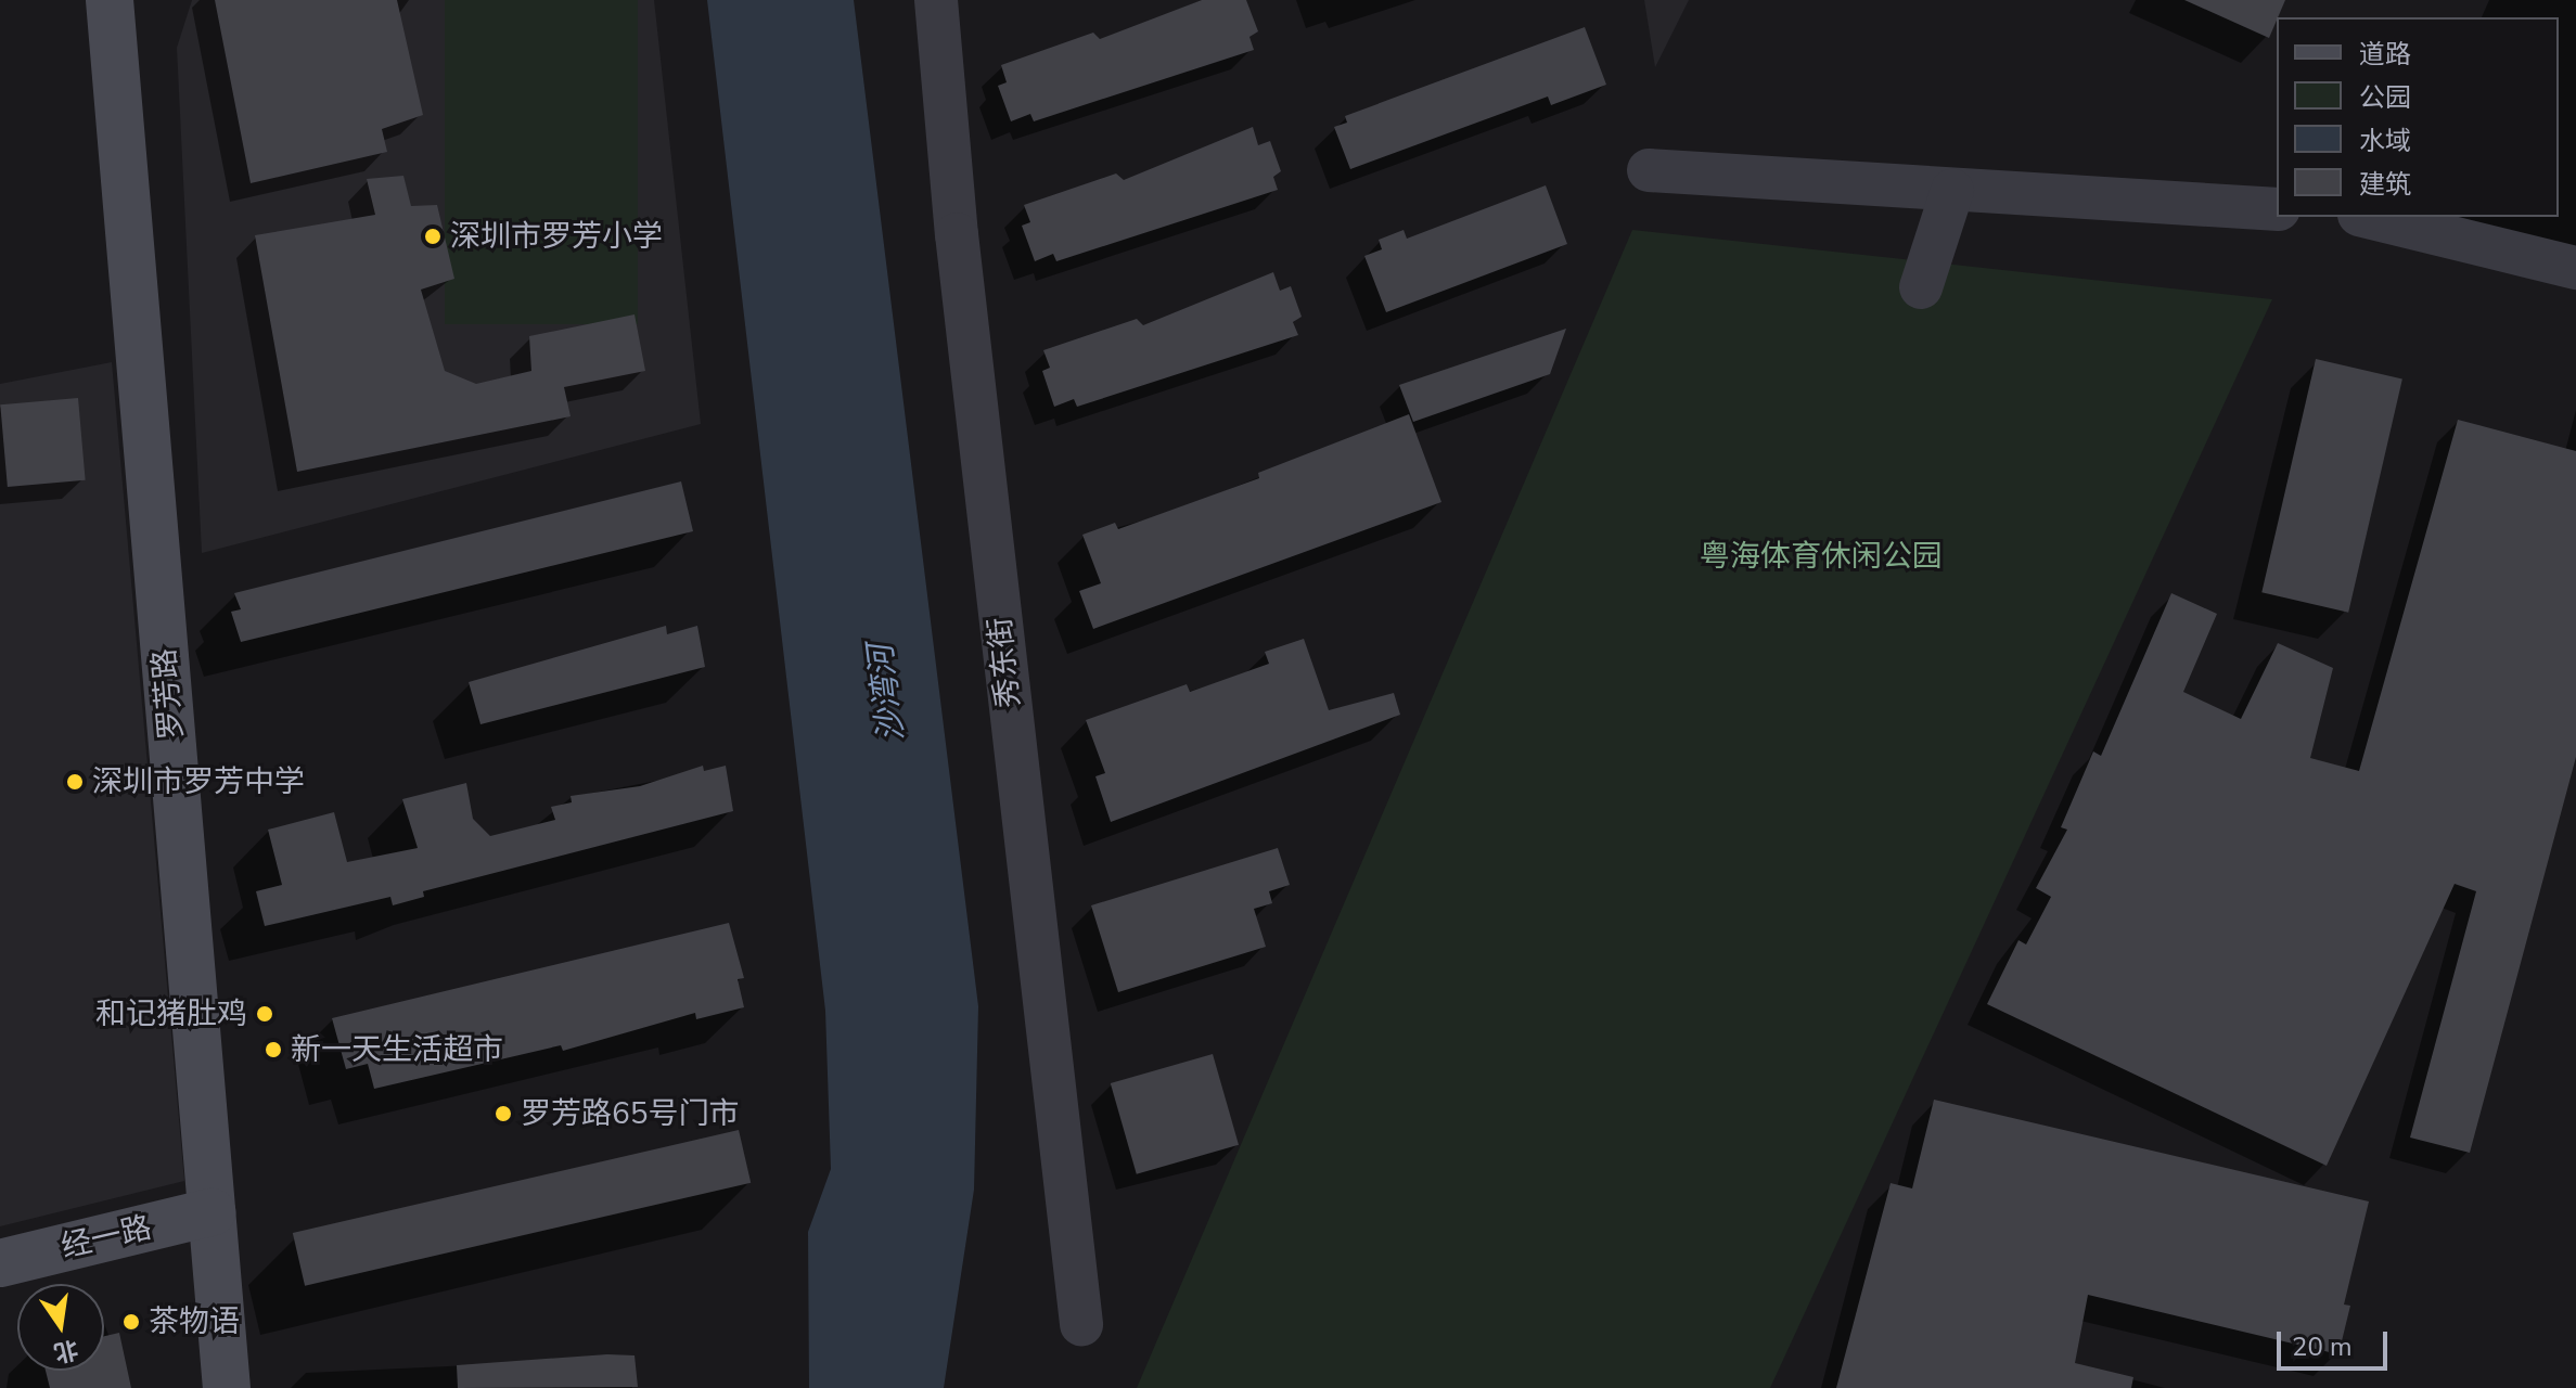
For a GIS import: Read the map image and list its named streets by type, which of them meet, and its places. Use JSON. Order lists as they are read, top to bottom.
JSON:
{
  "streets": {
    "main road": ["罗芳路", "经一路"],
    "street": ["秀东街"]
  },
  "crossings": [
    ["罗芳路", "经一路"]
  ],
  "water": ["沙湾河"],
  "parks": ["粤海体育休闲公园"],
  "places": [
    "深圳市罗芳小学",
    "深圳市罗芳中学",
    "和记猪肚鸡",
    "新一天生活超市",
    "罗芳路65号门市",
    "茶物语"
  ],
  "legend": [
    "道路",
    "公园",
    "水域",
    "建筑"
  ],
  "scale_bar": "20 m",
  "north": "bottom"
}
